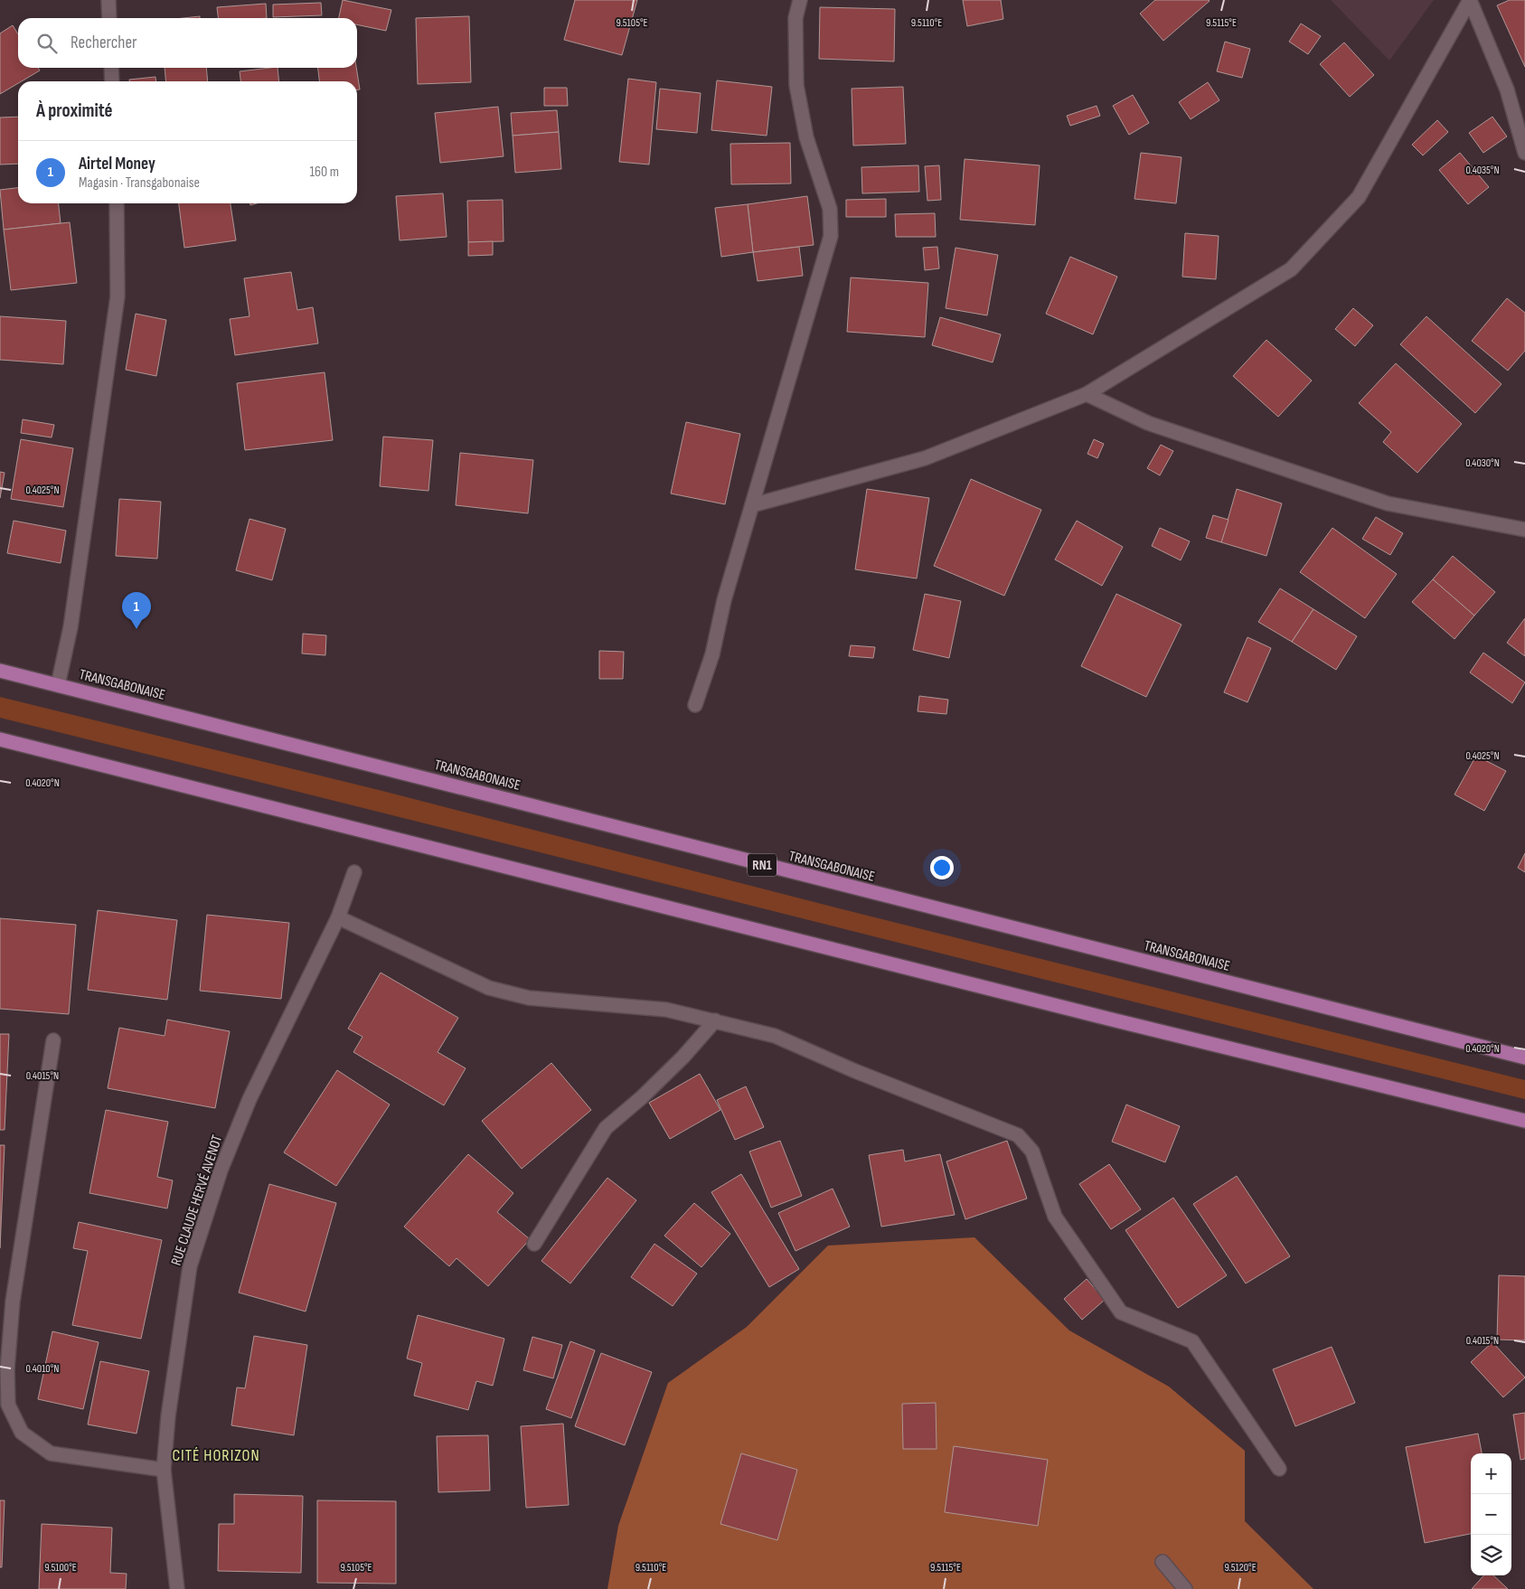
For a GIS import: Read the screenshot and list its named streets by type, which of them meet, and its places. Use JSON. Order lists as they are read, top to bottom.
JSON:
{
  "streets": {
    "highway": ["TRANSGABONAISE", "RN1"],
    "street": ["RUE CLAUDE HERVÉ AVENOT"]
  },
  "districts": ["CITÉ HORIZON"],
  "page": {
    "search": "Rechercher",
    "heading": "À proximité",
    "list": [
      {
        "mark": "1",
        "name": "Airtel Money",
        "note": "Magasin · Transgabonaise",
        "value": "160 m"
      }
    ],
    "pins": "1",
    "map_buttons": ["+", "−"]
  },
  "coordinates": [
    "9.5105°E",
    "9.5110°E",
    "9.5115°E",
    "0.4035°N",
    "0.4030°N",
    "0.4025°N",
    "0.4020°N",
    "0.4015°N",
    "0.4010°N",
    "9.5100°E",
    "9.5120°E"
  ]
}
